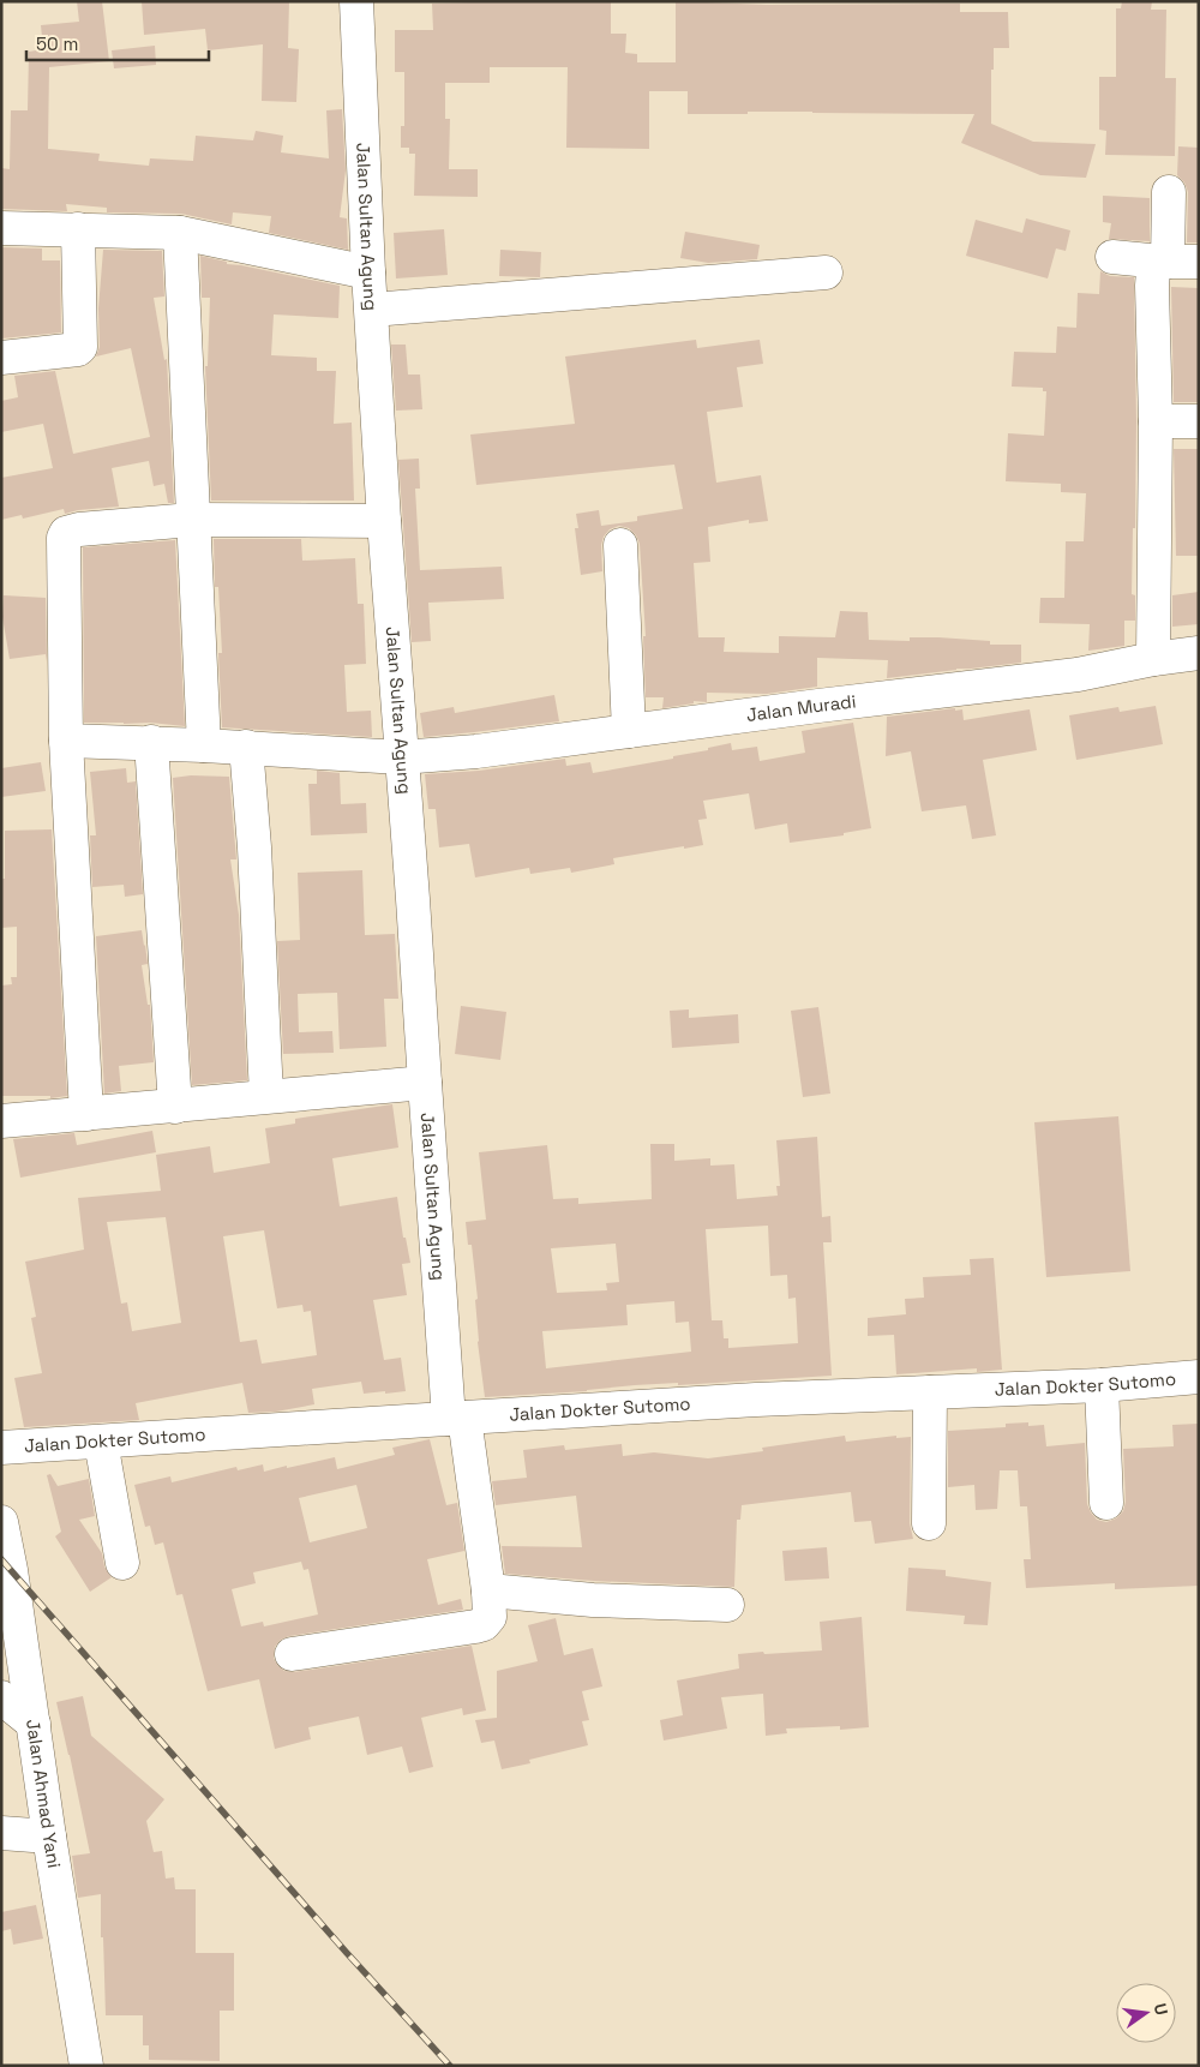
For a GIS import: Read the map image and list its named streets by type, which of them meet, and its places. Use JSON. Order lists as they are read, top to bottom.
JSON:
{
  "streets": {
    "street": [
      "Jalan Sultan Agung",
      "Jalan Muradi",
      "Jalan Dokter Sutomo",
      "Jalan Ahmad Yani"
    ]
  },
  "crossings": [
    ["Jalan Sultan Agung", "Jalan Muradi"],
    ["Jalan Sultan Agung", "Jalan Dokter Sutomo"]
  ],
  "scale_bar": "50 m",
  "north": "right"
}
